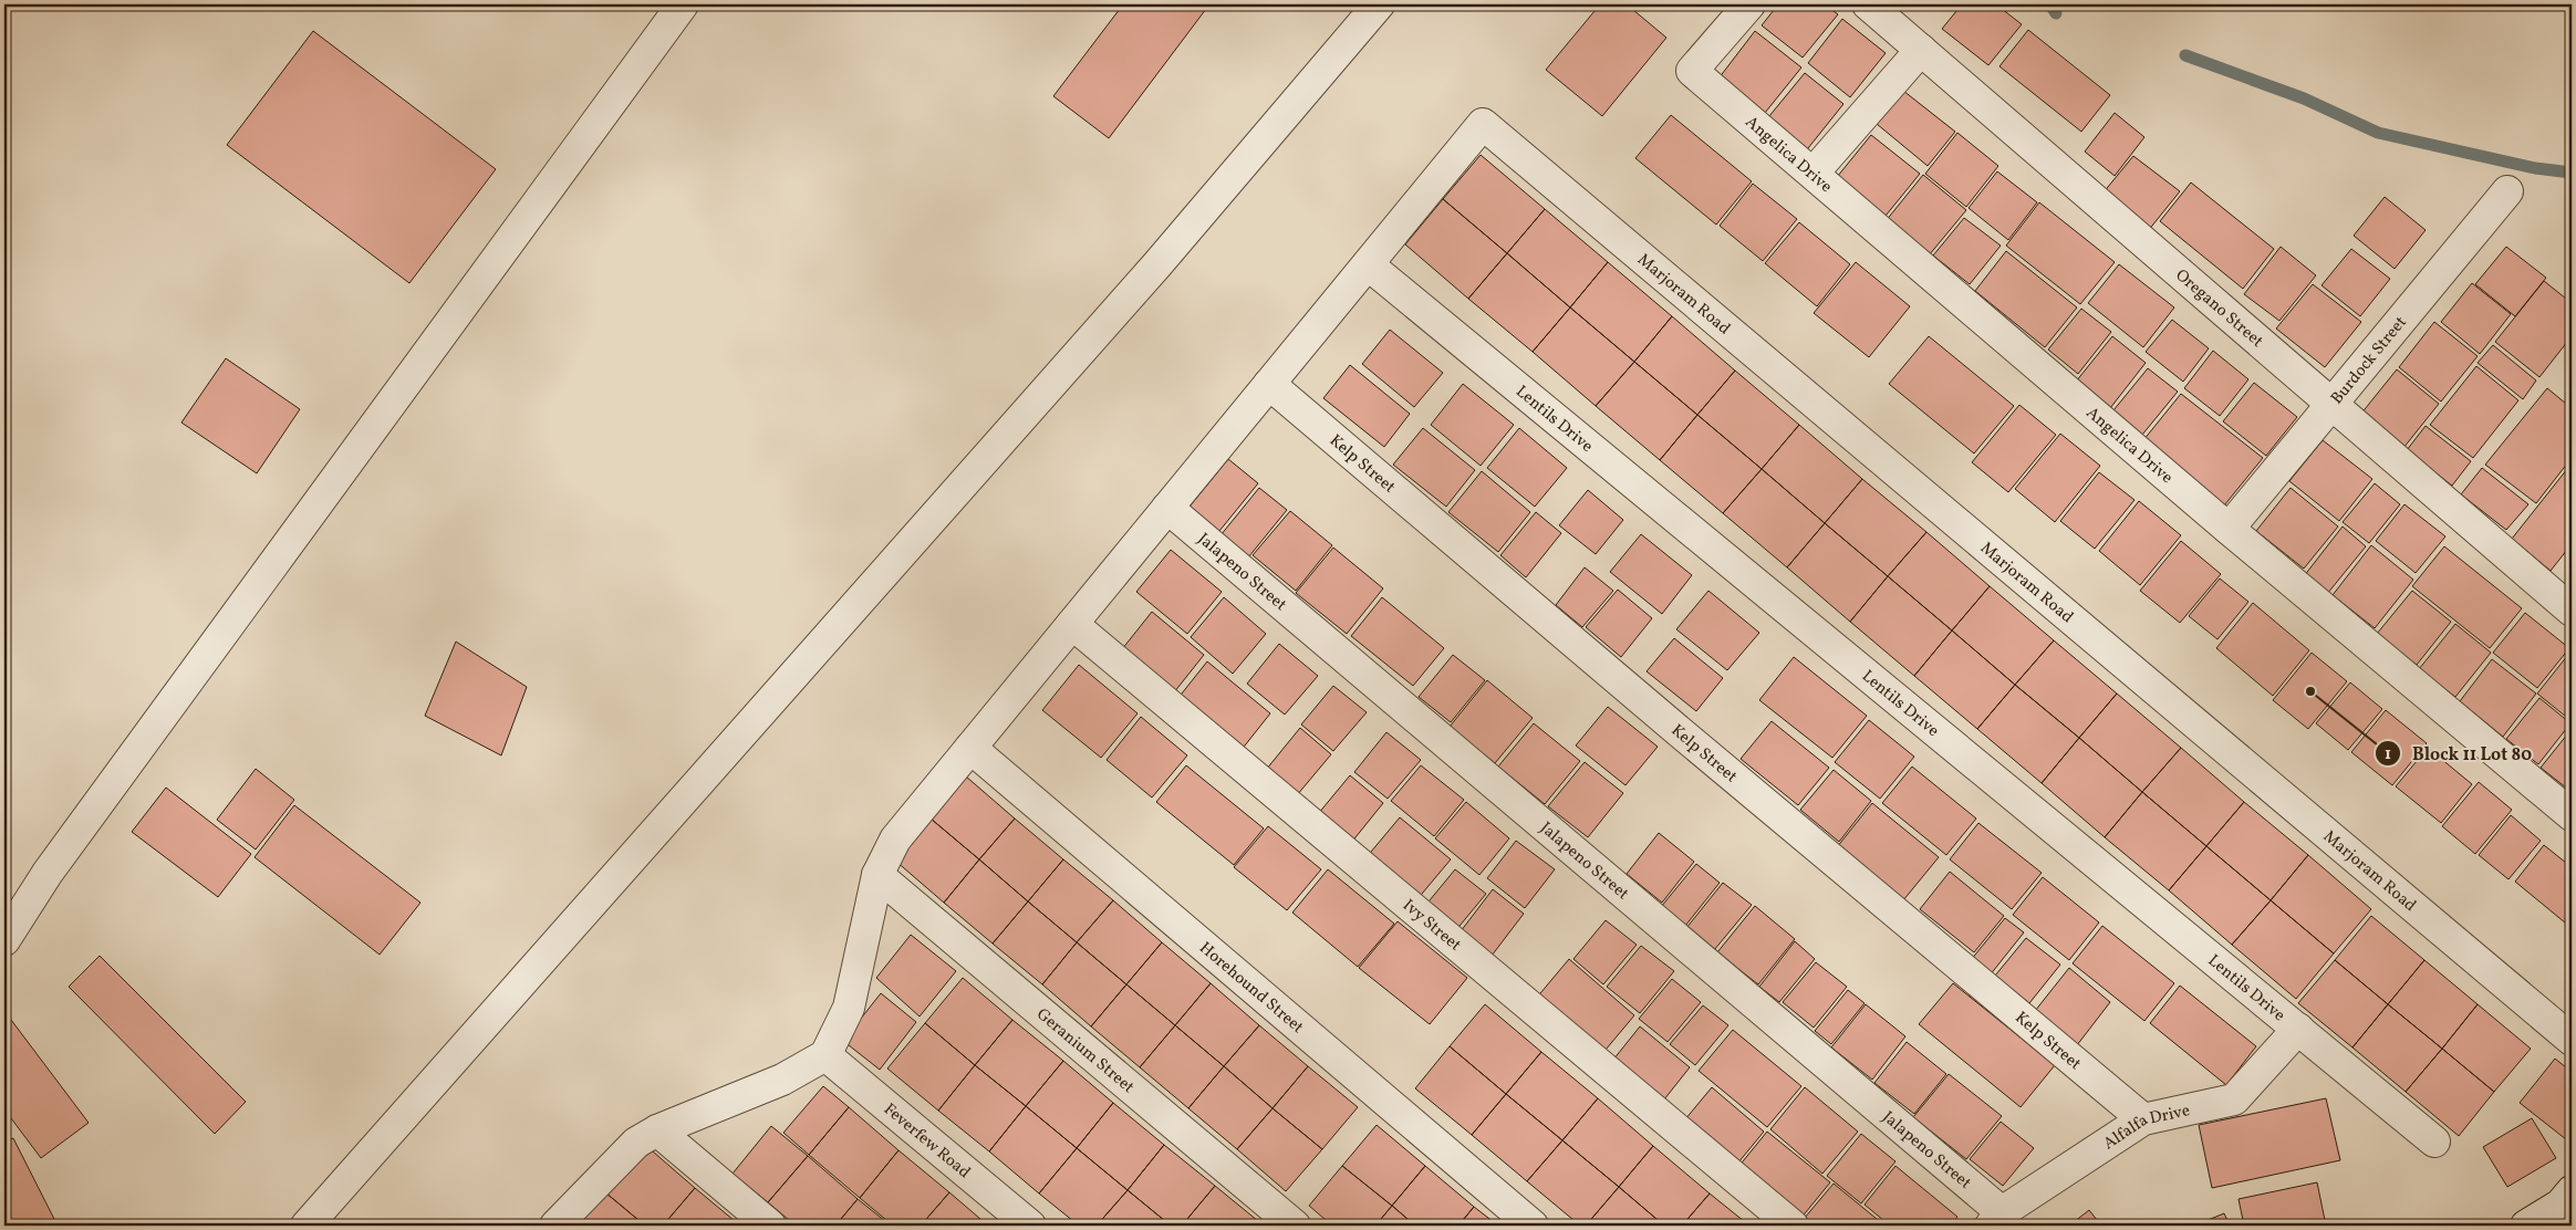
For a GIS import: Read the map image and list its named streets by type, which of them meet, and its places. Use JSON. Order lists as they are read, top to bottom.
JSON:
{
  "streets": {
    "street": [
      "Angelica Drive",
      "Marjoram Road",
      "Oregano Street",
      "Burdock Street",
      "Lentils Drive",
      "Kelp Street",
      "Jalapeno Street",
      "Ivy Street",
      "Horehound Street",
      "Geranium Street",
      "Alfalfa Drive",
      "Feverfew Road"
    ]
  },
  "crossings": [
    ["Angelica Drive", "Burdock Street"],
    ["Marjoram Road", "Lentils Drive"],
    ["Oregano Street", "Burdock Street"],
    ["Lentils Drive", "Alfalfa Drive"],
    ["Kelp Street", "Alfalfa Drive"],
    ["Jalapeno Street", "Alfalfa Drive"]
  ],
  "places": ["Block 11 Lot 80"]
}
